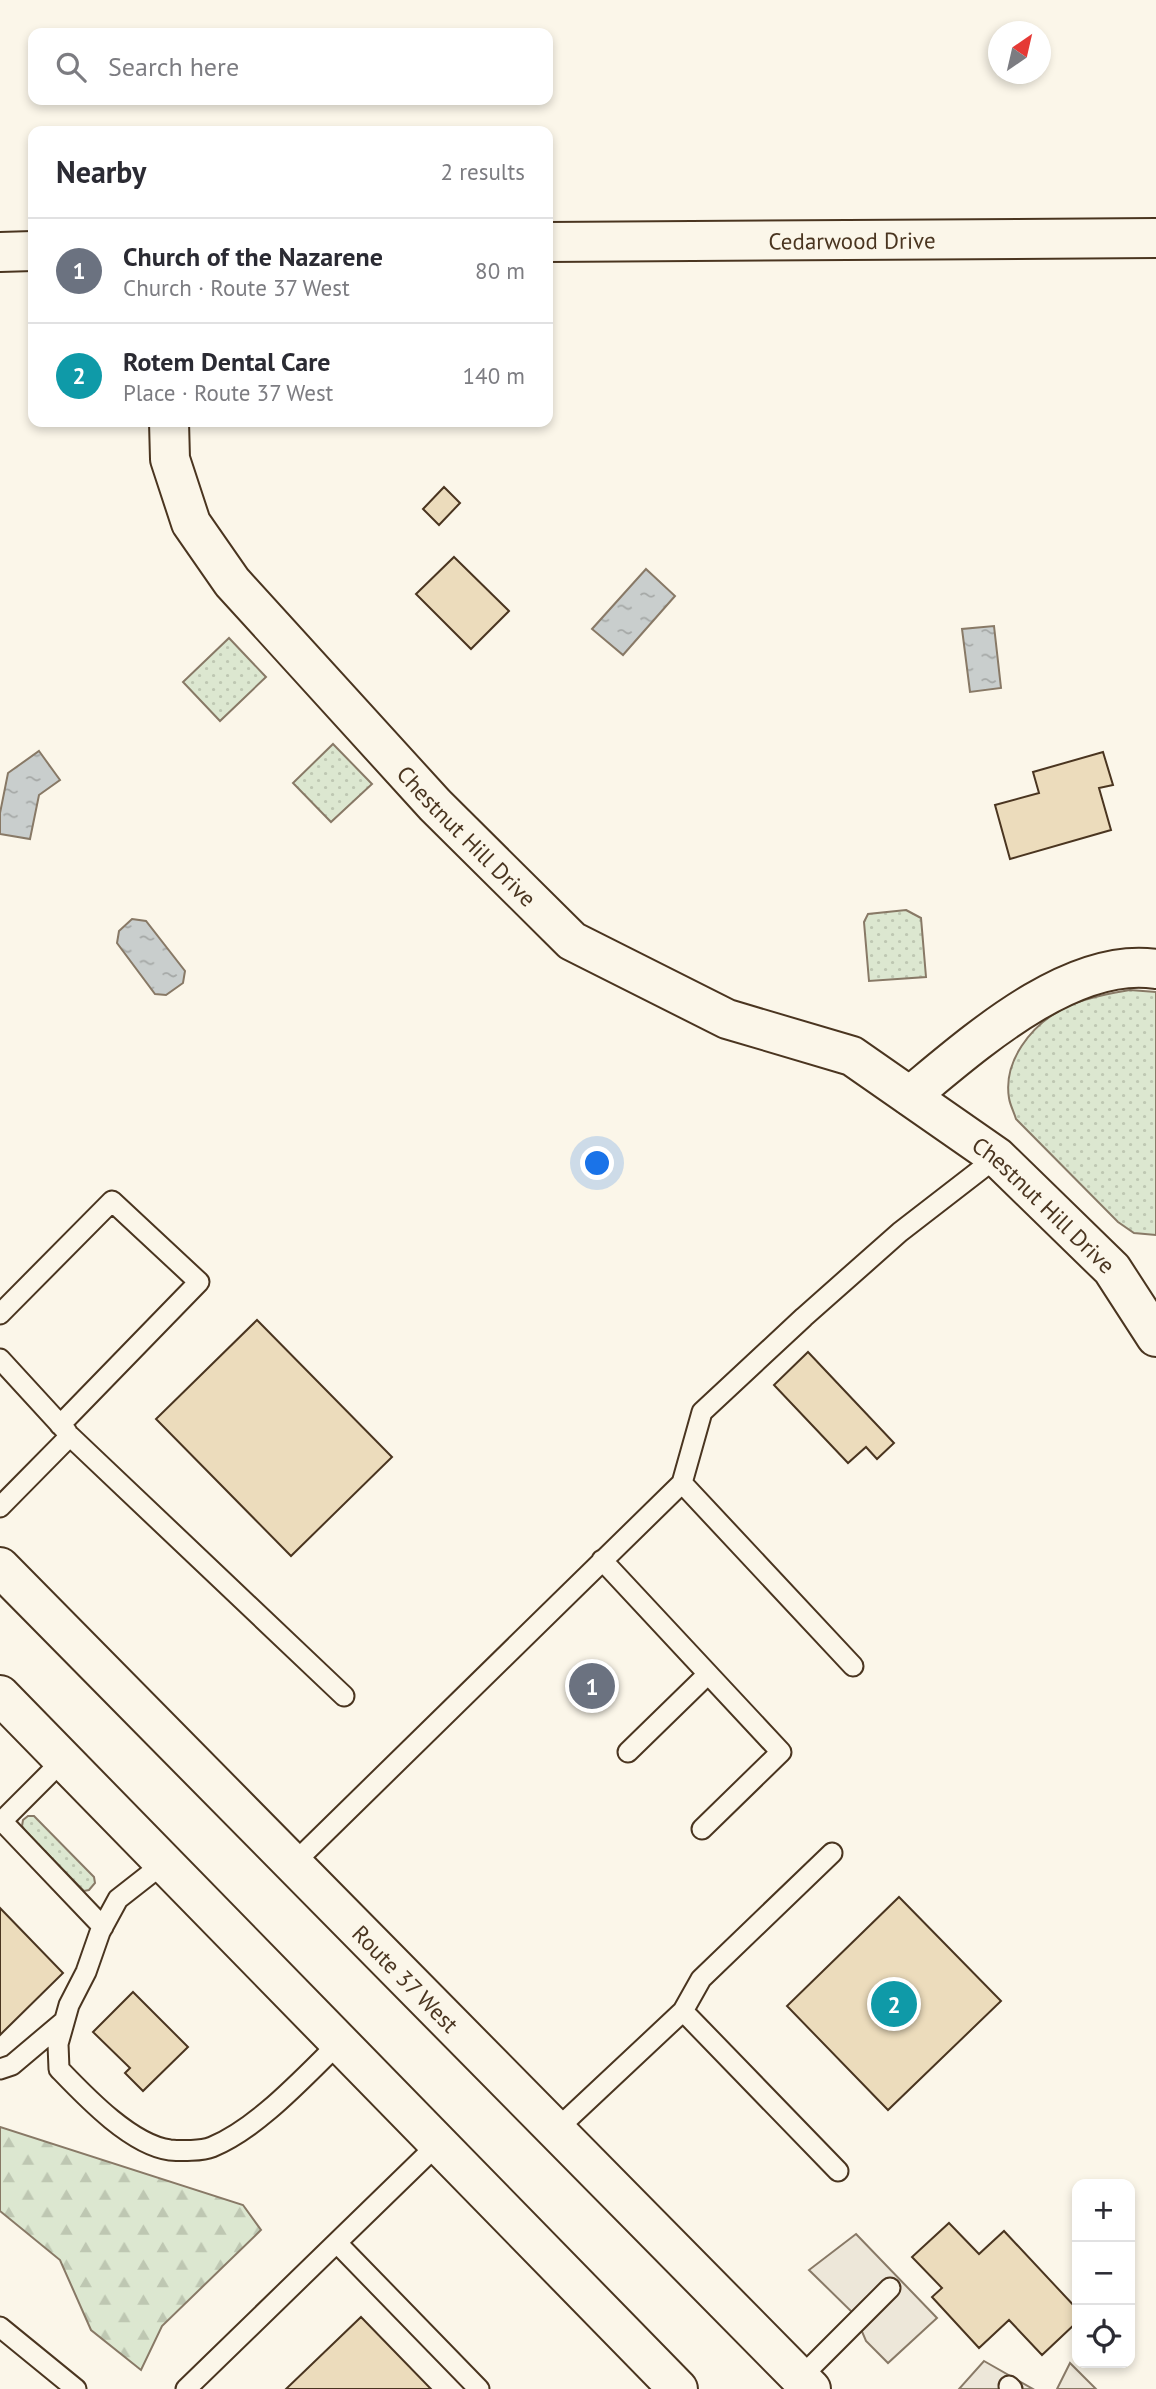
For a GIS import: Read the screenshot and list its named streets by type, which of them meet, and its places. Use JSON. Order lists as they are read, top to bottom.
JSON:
{
  "streets": {
    "main road": ["Cedarwood Drive", "Chestnut Hill Drive", "Route 37 West"]
  },
  "north": "top right",
  "page": {
    "search": "Search here",
    "heading": ["Nearby", "2 results"],
    "list": [
      {
        "mark": "1",
        "name": "Church of the Nazarene",
        "note": "Church · Route 37 West",
        "value": "80 m"
      },
      {
        "mark": "2",
        "name": "Rotem Dental Care",
        "note": "Place · Route 37 West",
        "value": "140 m"
      }
    ],
    "pins": ["1", "2"],
    "map_buttons": ["+", "−"]
  }
}
